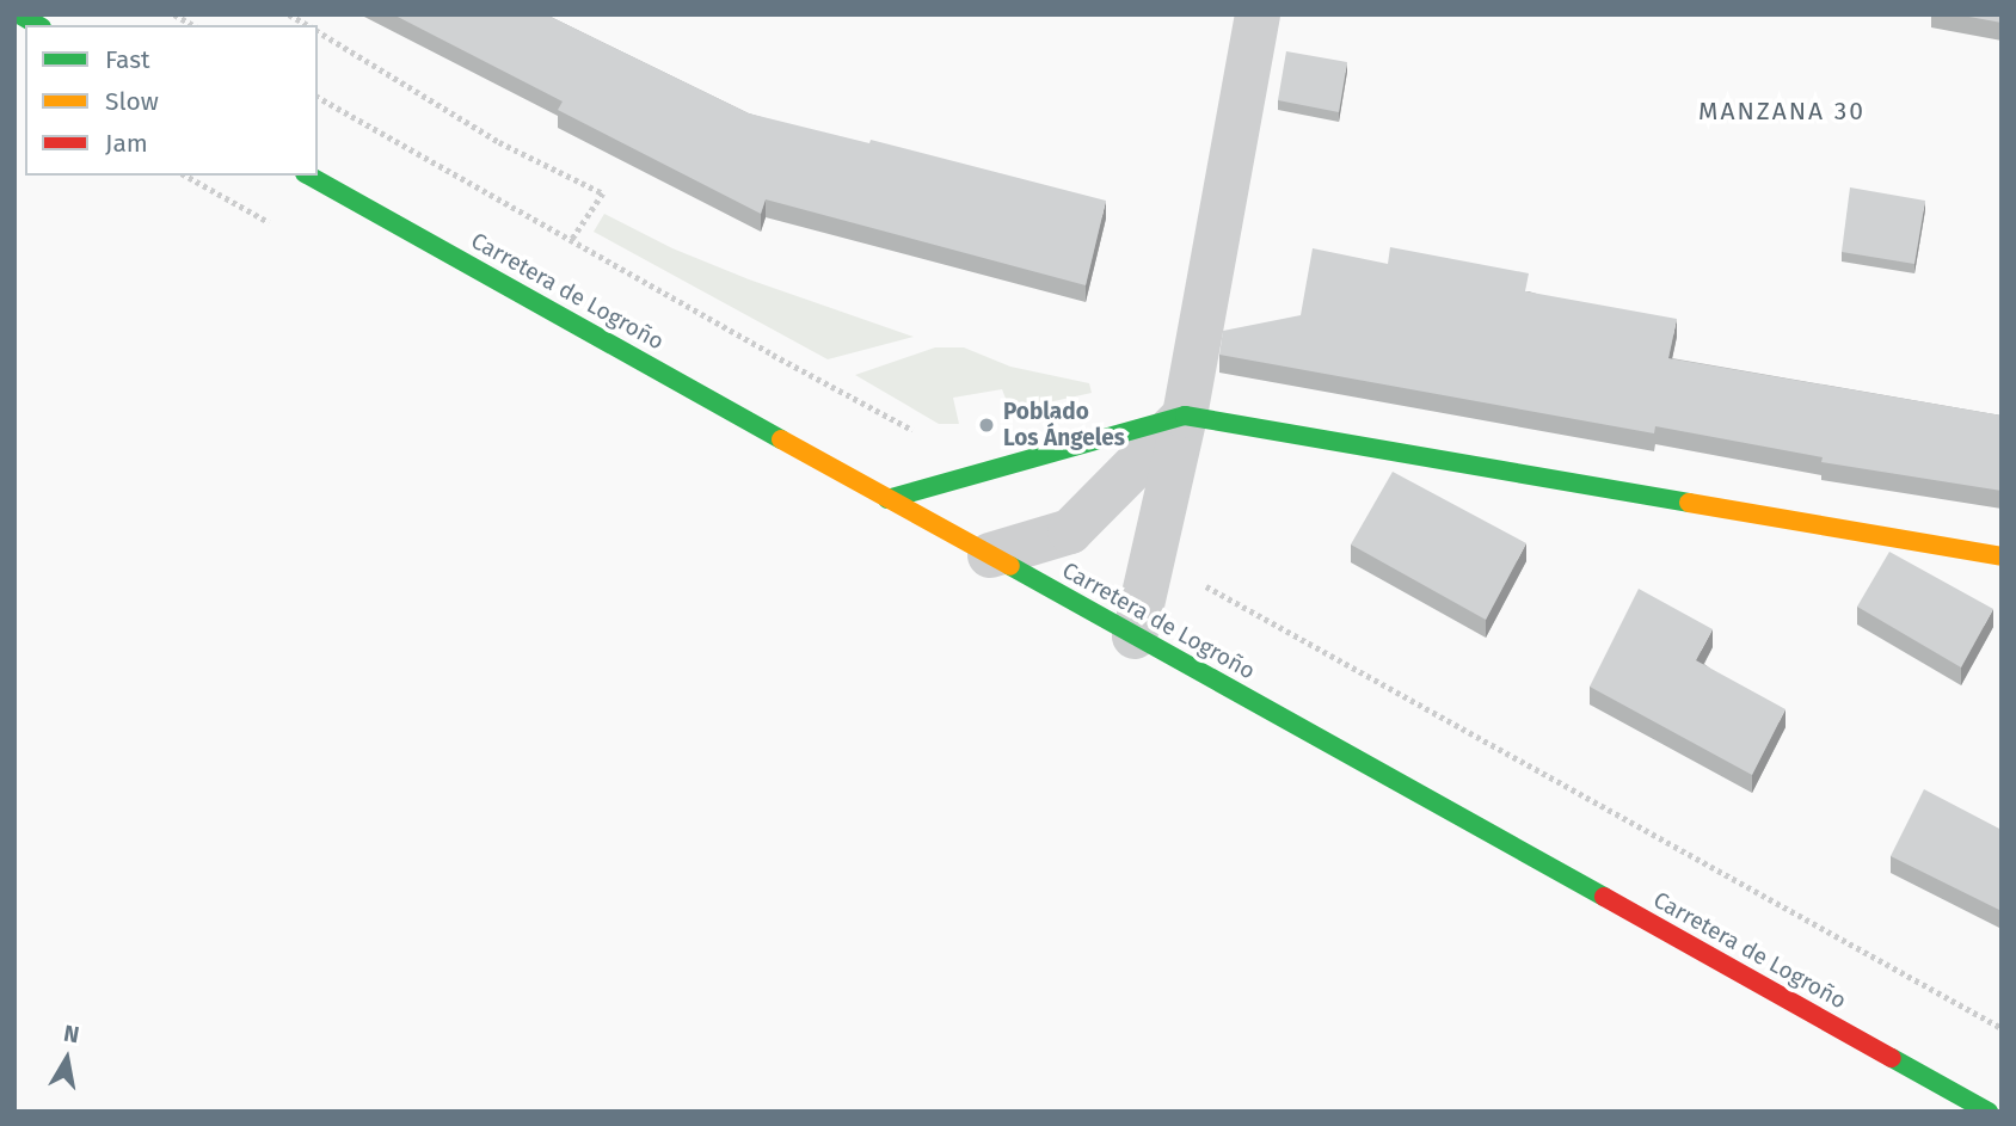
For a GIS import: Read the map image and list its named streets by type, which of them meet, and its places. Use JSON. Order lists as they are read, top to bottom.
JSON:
{
  "streets": {
    "main road": ["Carretera de Logroño"]
  },
  "districts": ["MANZANA 30"],
  "places": ["Poblado Los Ángeles"],
  "legend": ["Fast", "Slow", "Jam"],
  "north": "top"
}
